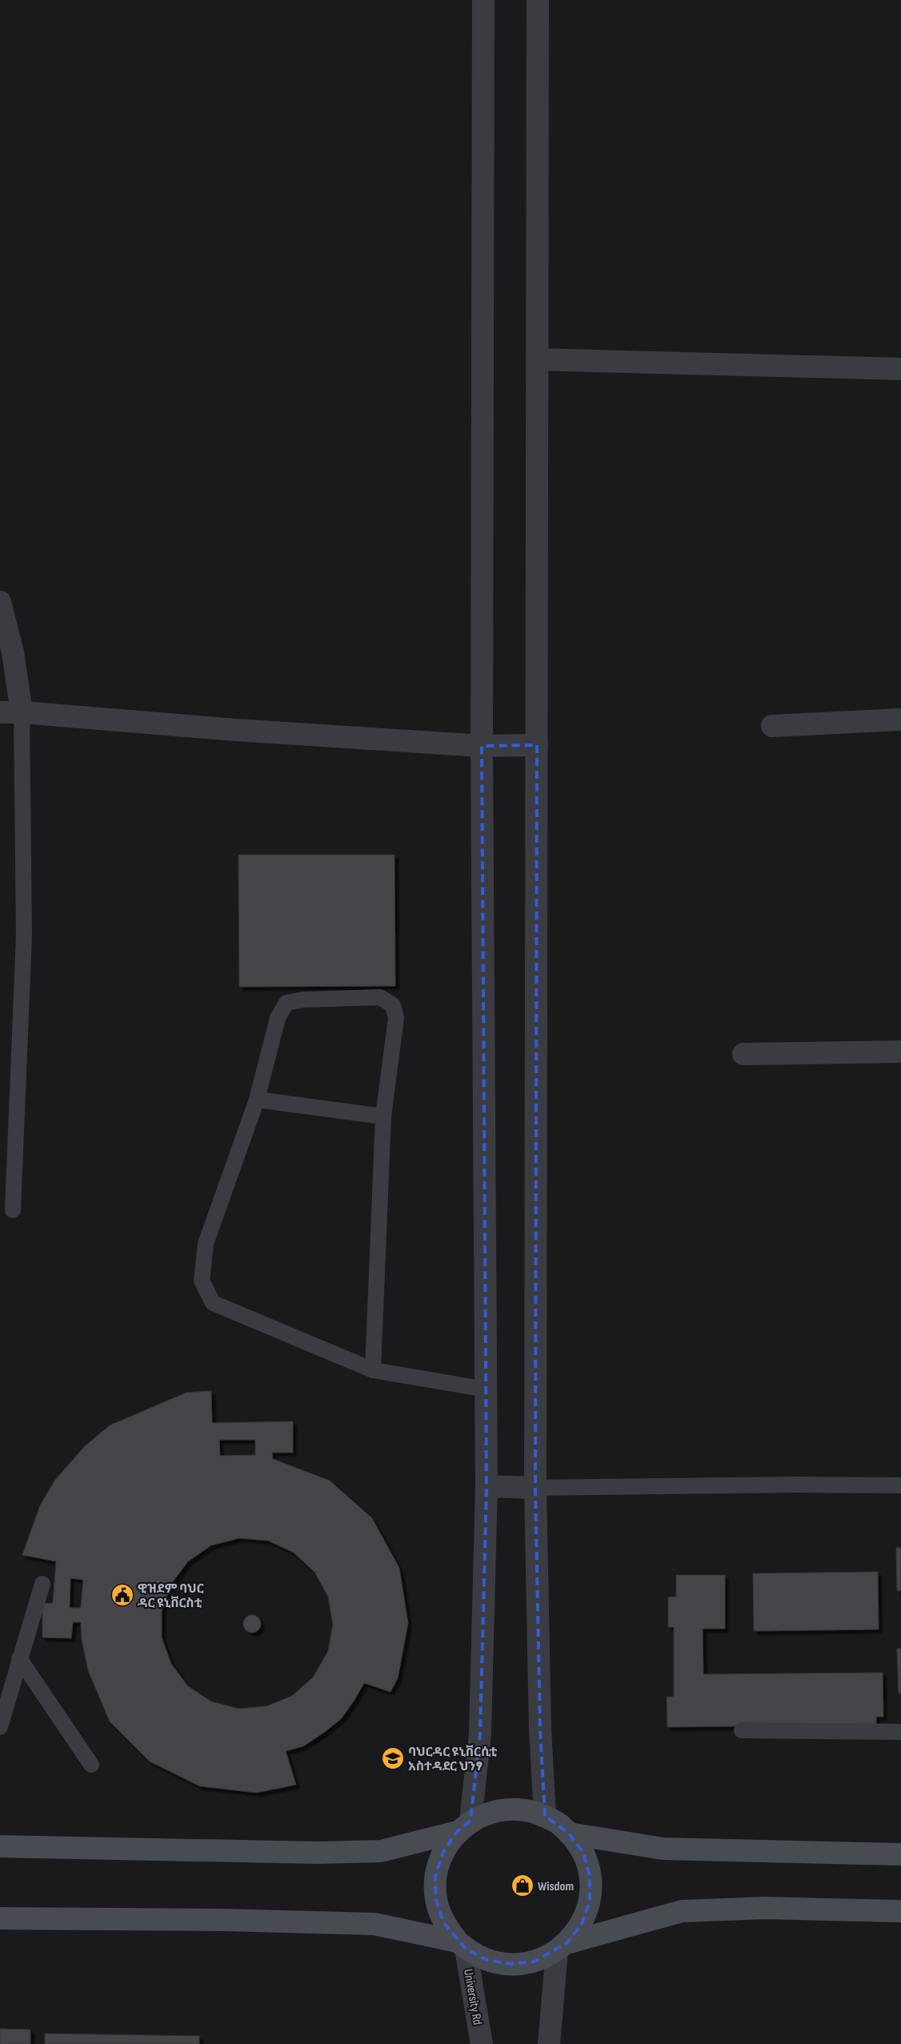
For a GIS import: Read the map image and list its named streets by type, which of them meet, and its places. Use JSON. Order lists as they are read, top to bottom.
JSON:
{
  "streets": {
    "street": ["University Rd"]
  },
  "places": {
    "public building": ["ዊዝደም ባህር ዳር ዩኒቨርስቲ"],
    "school or university": ["ባህርዳር ዩኒቨርሲቲ አስተዳደር ህንፃ"],
    "shop": ["Wisdom"]
  }
}
